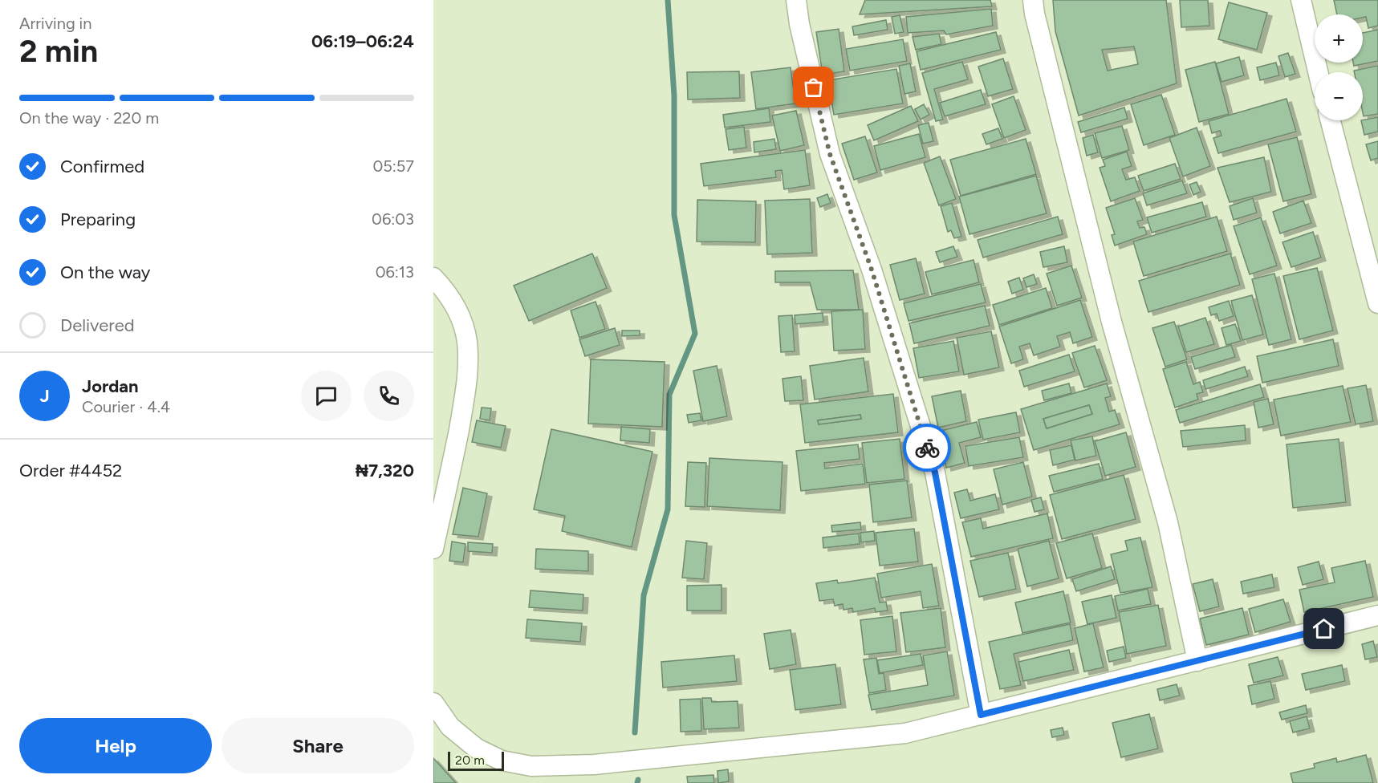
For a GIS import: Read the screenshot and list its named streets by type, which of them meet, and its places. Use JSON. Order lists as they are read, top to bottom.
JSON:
{
  "scale_bar": "20 m",
  "page": {
    "heading": ["2 min", "Arriving in", "06:19–06:24"],
    "panel": [
      "Jordan",
      "Courier · 4.4",
      "Order #4452",
      "₦7,320"
    ],
    "map_buttons": ["+", "−"],
    "bar": "On the way · 220 m",
    "list": [
      ["Confirmed", "05:57"],
      ["Preparing", "06:03"],
      ["On the way", "06:13"],
      "Delivered"
    ],
    "round": "J",
    "buttons": ["Help", "Share"],
    "scale": "20 m"
  }
}
